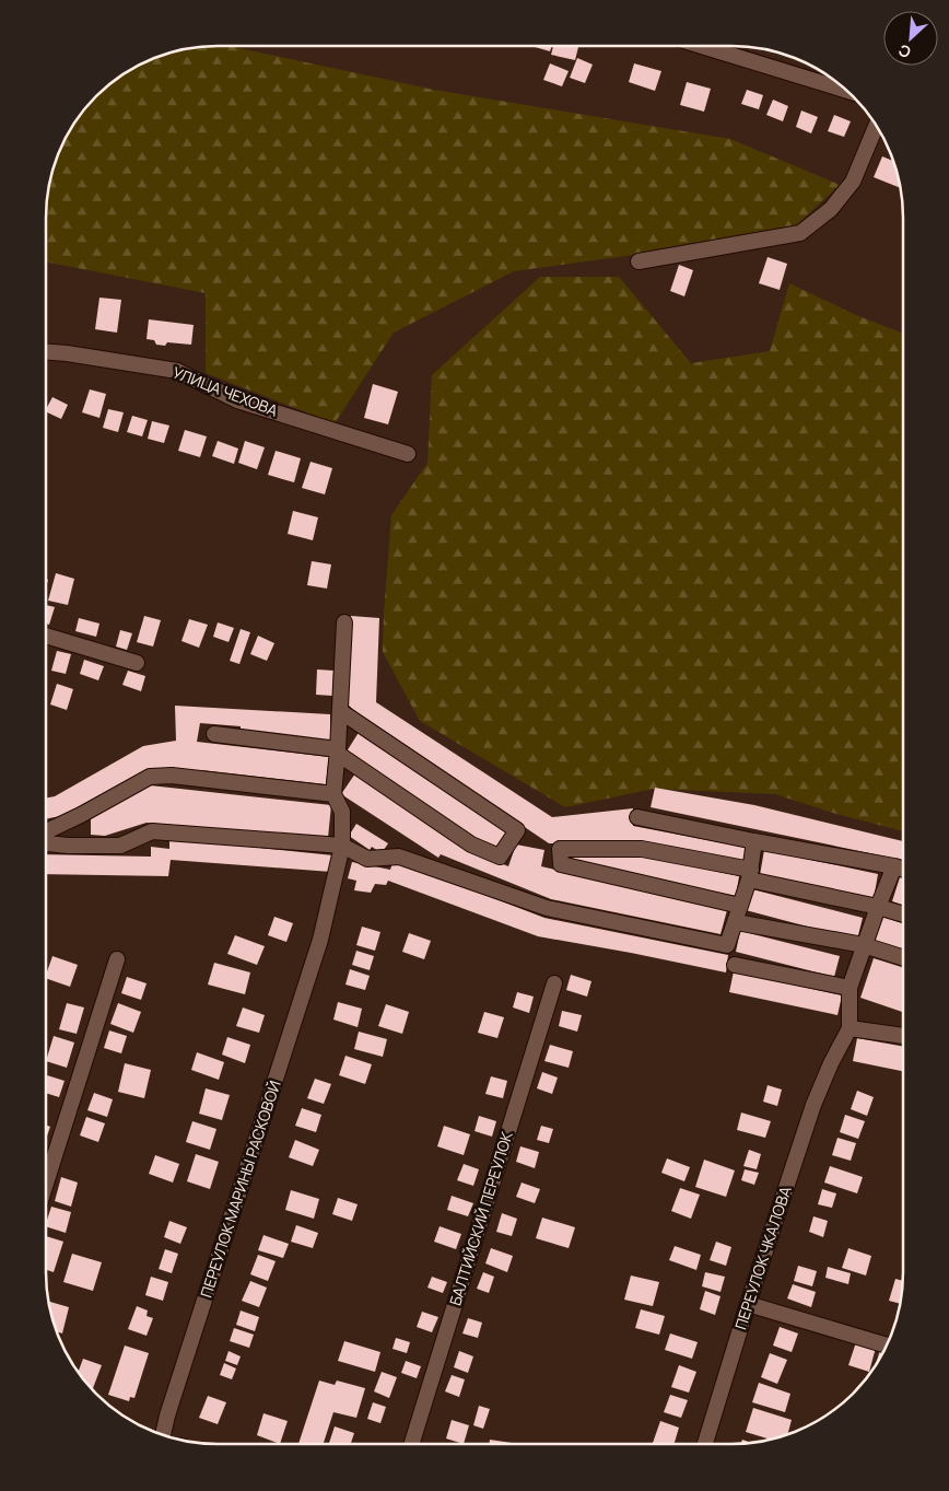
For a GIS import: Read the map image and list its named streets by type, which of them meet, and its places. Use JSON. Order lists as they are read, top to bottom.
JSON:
{
  "streets": {
    "street": [
      "УЛИЦА ЧЕХОВА",
      "ПЕРЕУЛОК МАРИНЫ РАСКОВОЙ",
      "БАЛТИЙСКИЙ ПЕРЕУЛОК",
      "ПЕРЕУЛОК ЧКАЛОВА"
    ]
  },
  "north": "bottom left"
}
